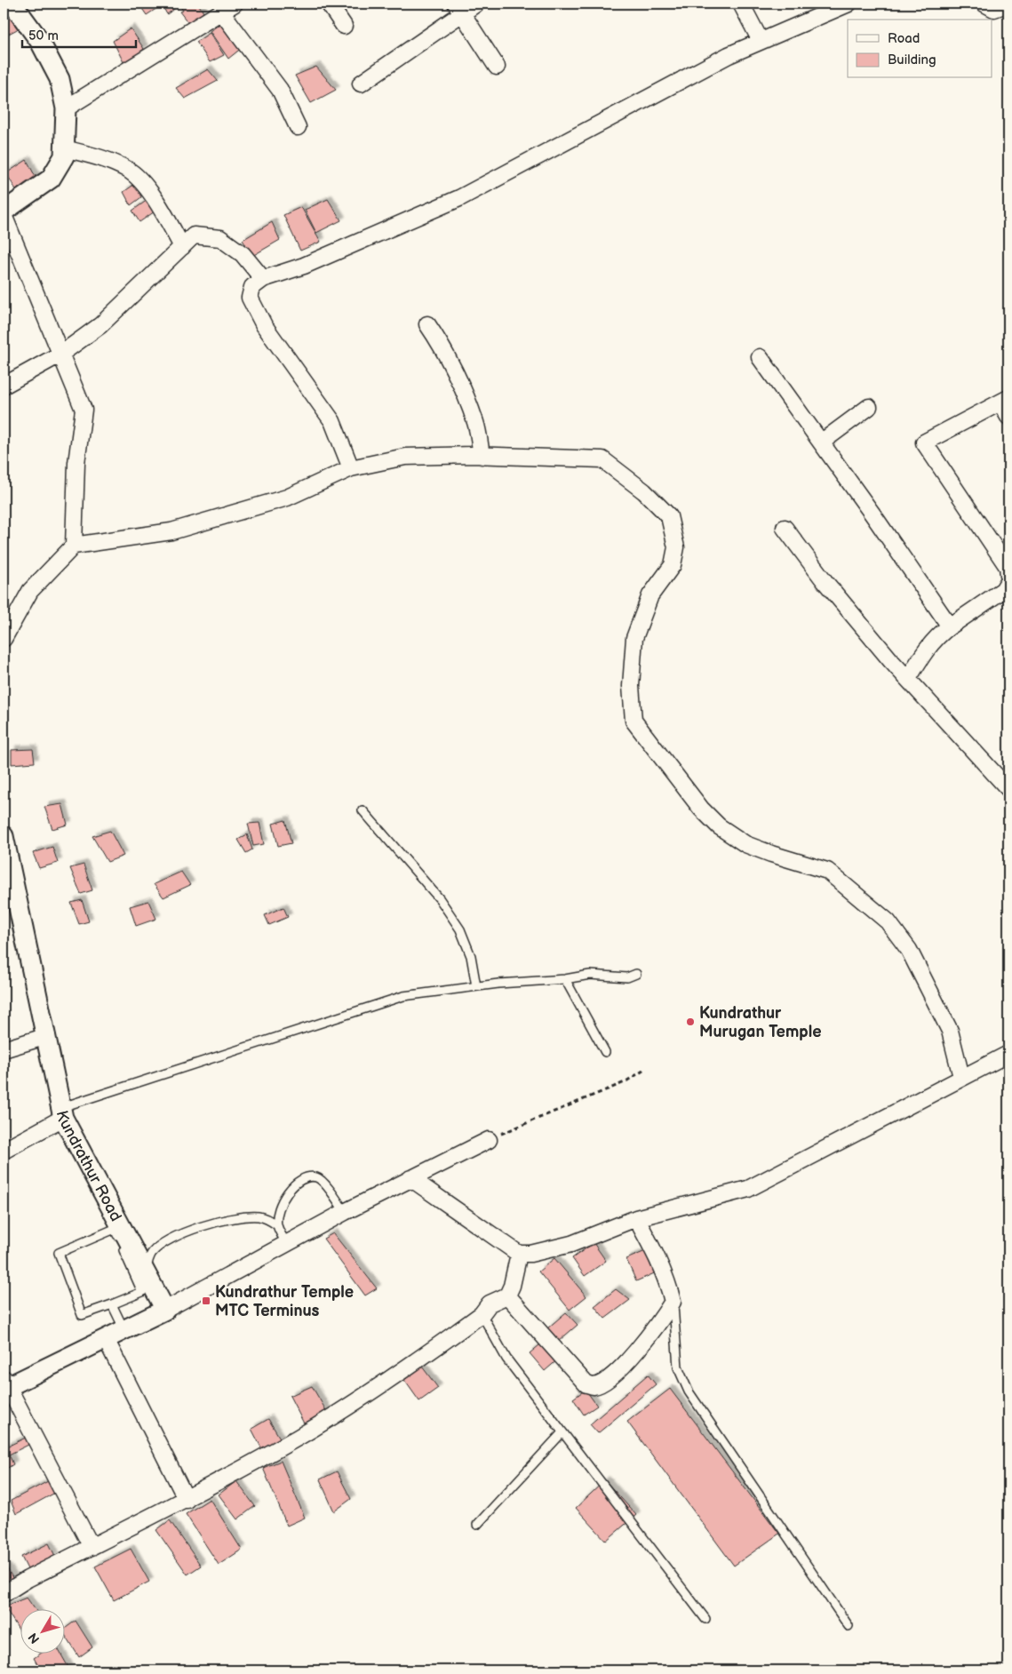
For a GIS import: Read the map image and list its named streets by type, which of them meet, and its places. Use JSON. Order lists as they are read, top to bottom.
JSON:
{
  "streets": {
    "street": ["Kundrathur Road"]
  },
  "places": {
    "other": ["Kundrathur Murugan Temple"],
    "transit": ["Kundrathur Temple MTC Terminus"]
  },
  "legend": ["Road", "Building"],
  "scale_bar": "50 m",
  "north": "bottom left"
}
